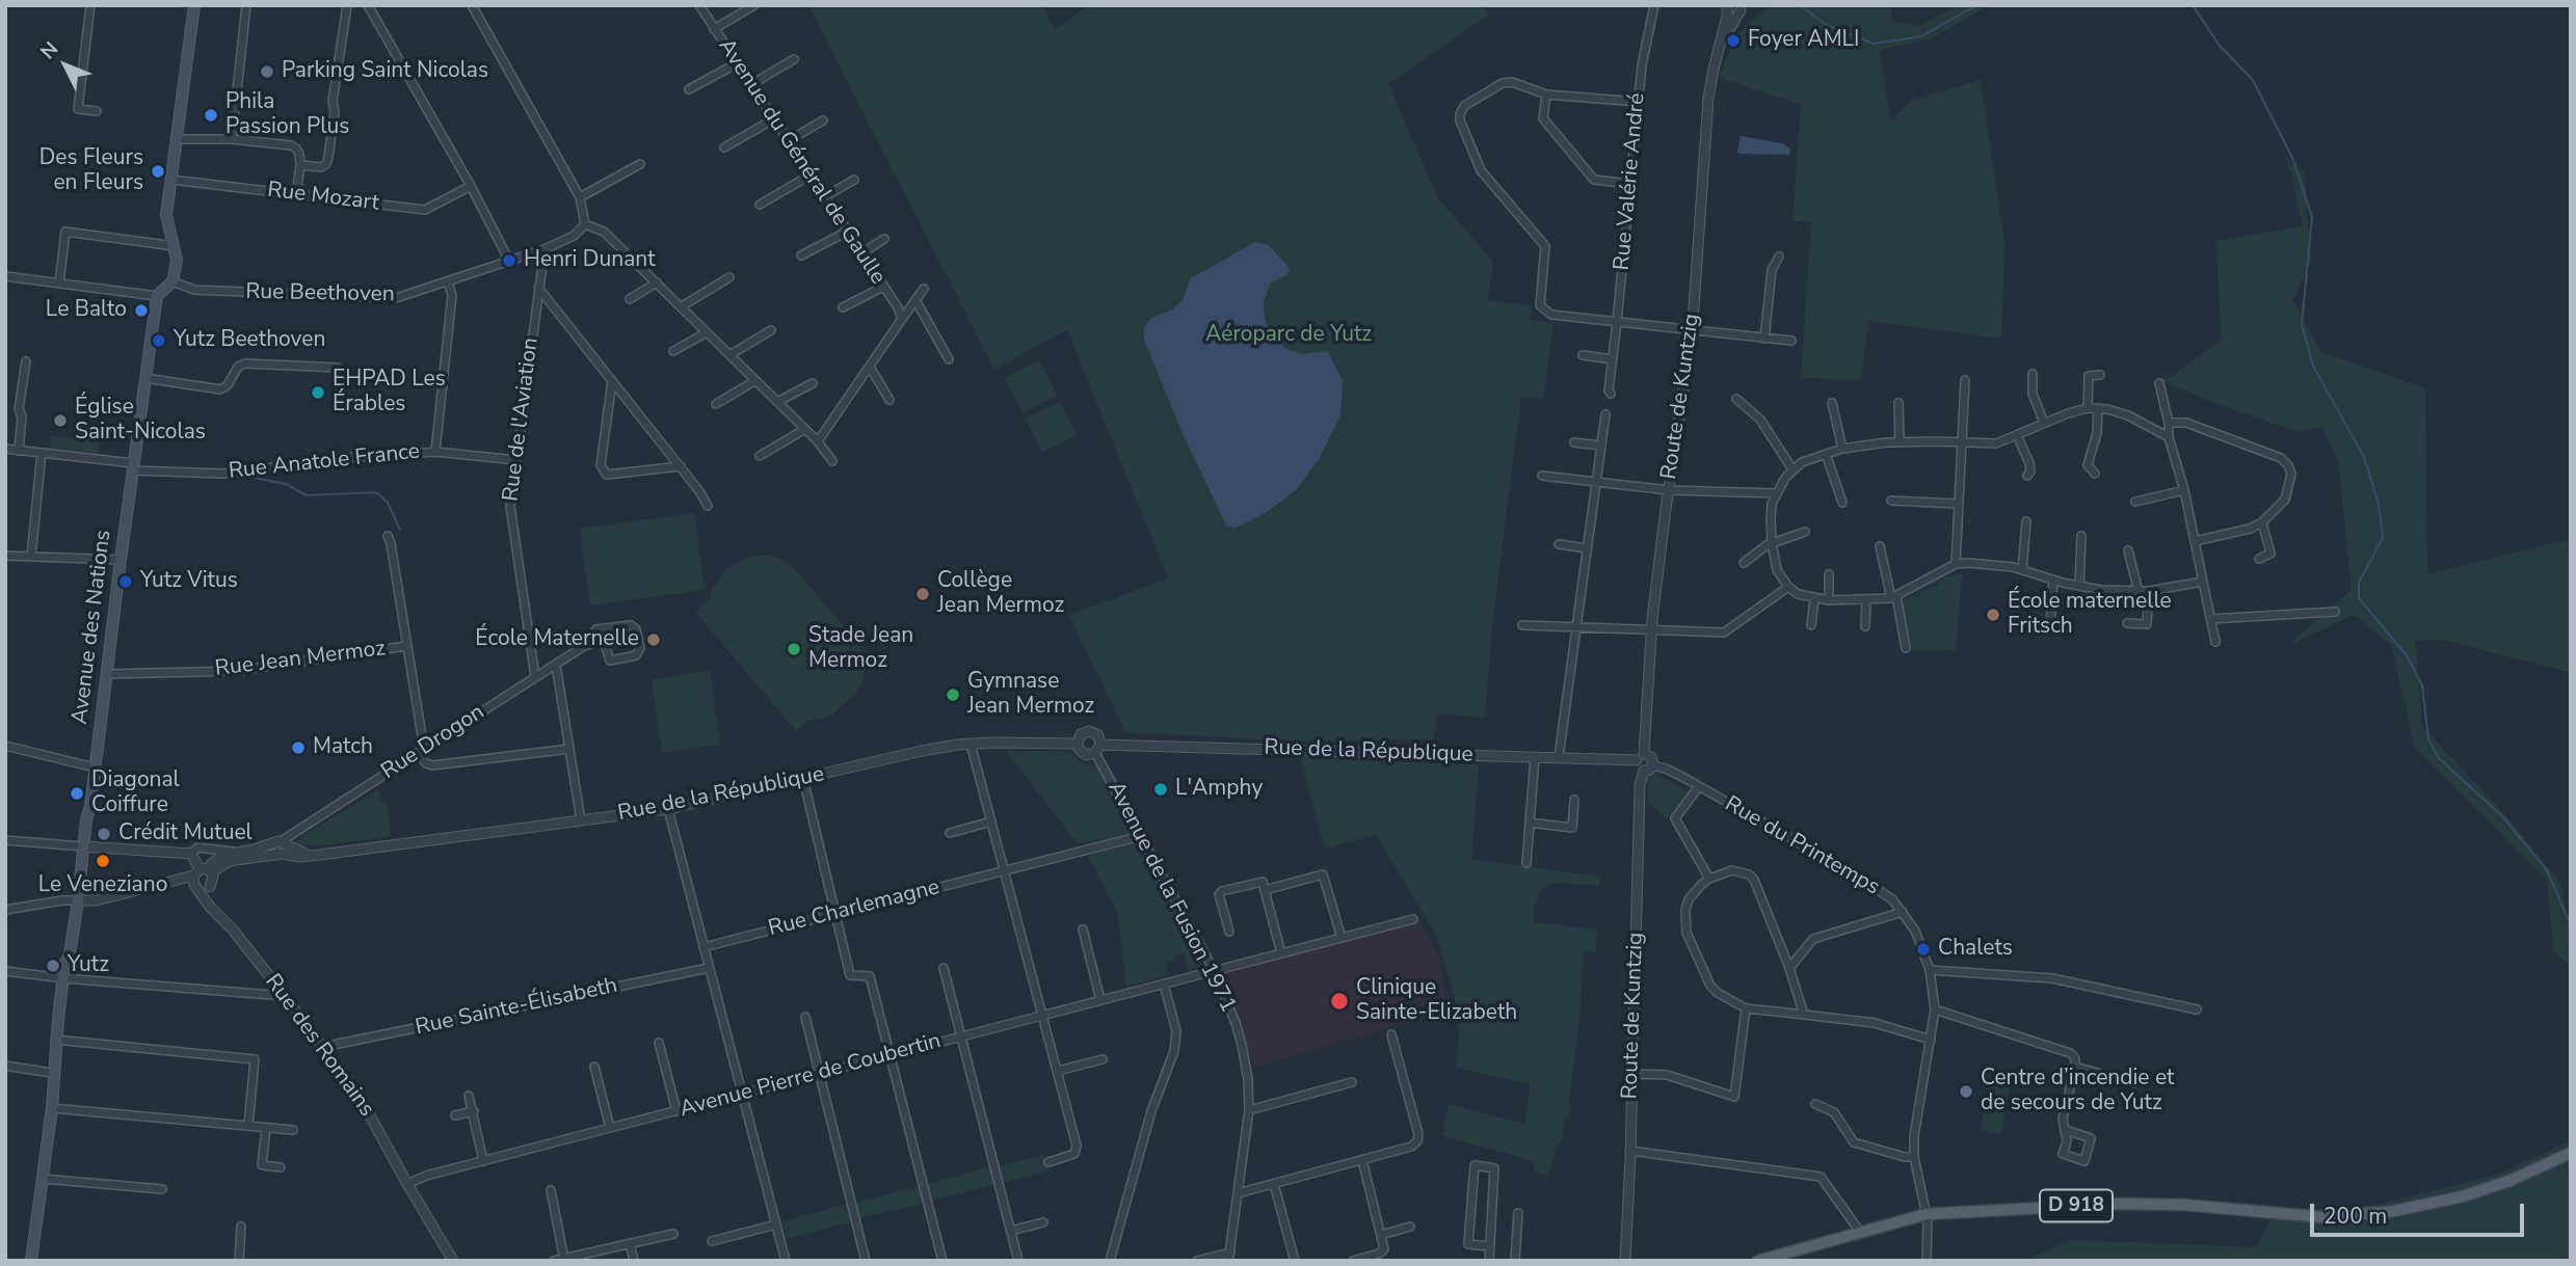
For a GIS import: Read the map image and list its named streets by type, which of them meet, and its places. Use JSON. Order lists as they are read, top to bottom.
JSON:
{
  "streets": {
    "main road": ["Avenue des Nations", "D 918"],
    "street": [
      "Avenue du Général de Gaulle",
      "Rue Valérie André",
      "Rue Mozart",
      "Rue Beethoven",
      "Route de Kuntzig",
      "Rue de l'Aviation",
      "Rue Anatole France",
      "Rue Jean Mermoz",
      "Rue Drogon",
      "Rue de la République",
      "Rue du Printemps",
      "Avenue de la Fusion 1971",
      "Rue Charlemagne",
      "Rue Sainte-Élisabeth",
      "Rue des Romains",
      "Avenue Pierre de Coubertin"
    ]
  },
  "crossings": [
    ["Rue Beethoven", "Rue de l'Aviation"],
    ["Route de Kuntzig", "Rue de la République"],
    ["Route de Kuntzig", "Rue du Printemps"],
    ["Rue de l'Aviation", "Rue Anatole France"],
    ["Rue de l'Aviation", "Rue Drogon"],
    ["Rue Anatole France", "Avenue des Nations"],
    ["Avenue des Nations", "Rue Jean Mermoz"],
    ["Avenue des Nations", "Rue de la République"],
    ["Rue Drogon", "Rue de la République"],
    ["Rue de la République", "Avenue de la Fusion 1971"],
    ["Rue de la République", "Rue des Romains"],
    ["Rue du Printemps", "D 918"],
    ["Avenue de la Fusion 1971", "Rue Charlemagne"],
    ["Avenue de la Fusion 1971", "Avenue Pierre de Coubertin"],
    ["Rue Sainte-Élisabeth", "Rue des Romains"],
    ["Rue des Romains", "Avenue Pierre de Coubertin"]
  ],
  "parks": ["Aéroparc de Yutz"],
  "places": [
    "Foyer AMLI",
    "Parking Saint Nicolas",
    "Phila Passion Plus",
    "Des Fleurs en Fleurs",
    "Henri Dunant",
    "Le Balto",
    "Yutz Beethoven",
    "EHPAD Les Érables",
    "Église Saint-Nicolas",
    "Yutz Vitus",
    "Collège Jean Mermoz",
    "École maternelle Fritsch",
    "École Maternelle",
    "Stade Jean Mermoz",
    "Gymnase Jean Mermoz",
    "Match",
    "L'Amphy",
    "Diagonal Coiffure",
    "Crédit Mutuel",
    "Le Veneziano",
    "Chalets",
    "Yutz",
    "Clinique Sainte-Elizabeth",
    "Centre d’incendie et de secours de Yutz"
  ],
  "scale_bar": "200 m",
  "north": "top left"
}
